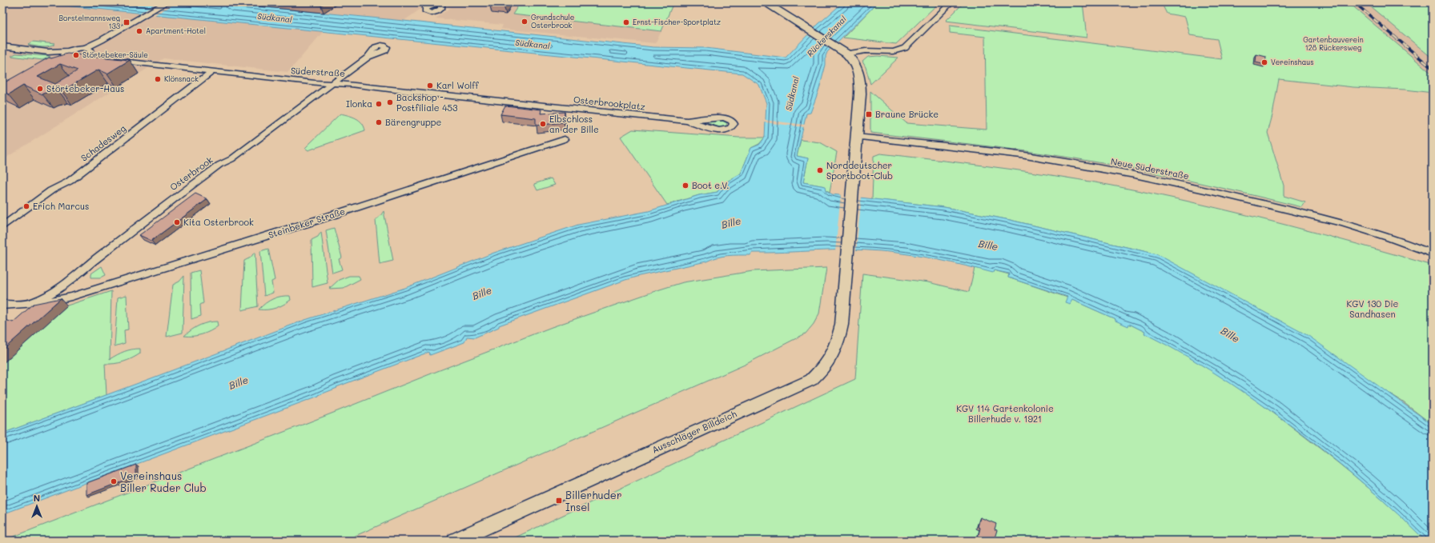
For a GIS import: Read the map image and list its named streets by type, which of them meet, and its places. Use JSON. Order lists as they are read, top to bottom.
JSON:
{
  "streets": {
    "street": [
      "Süderstraße",
      "Osterbrookplatz",
      "Schadesweg",
      "Neue Süderstraße",
      "Osterbrook",
      "Steinbeker Straße",
      "Ausschläger Billdeich"
    ]
  },
  "crossings": [
    ["Süderstraße", "Osterbrookplatz"],
    ["Süderstraße", "Schadesweg"],
    ["Süderstraße", "Osterbrook"],
    ["Neue Süderstraße", "Ausschläger Billdeich"],
    ["Osterbrook", "Steinbeker Straße"]
  ],
  "water": ["Südkanal", "Rückerskanal", "Bille"],
  "parks": ["Gartenbauverein 128 Rückersweg", "KGV 130 Die Sandhasen", "KGV 114 Gartenkolonie Billerhude v. 1921"],
  "places": {
    "other": [
      "Grundschule Osterbrook",
      "Ernst-Fischer-Sportplatz",
      "Apartment-Hotel",
      "Störtebeker-Säule",
      "Vereinshaus",
      "Klönsnack",
      "Karl Wolff",
      "Störtebeker-Haus",
      "Backshop - Postfiliale 453",
      "Ilonka",
      "Bärengruppe",
      "Elbschloss an der Bille",
      "Norddeutscher Sportboot-Club",
      "Boot e.V.",
      "Erich Marcus",
      "Kita Osterbrook",
      "Vereinshaus Biller Ruder Club"
    ],
    "transit": ["Borstelmannsweg 133", "Braune Brücke", "Billerhuder Insel"]
  },
  "north": "top"
}
